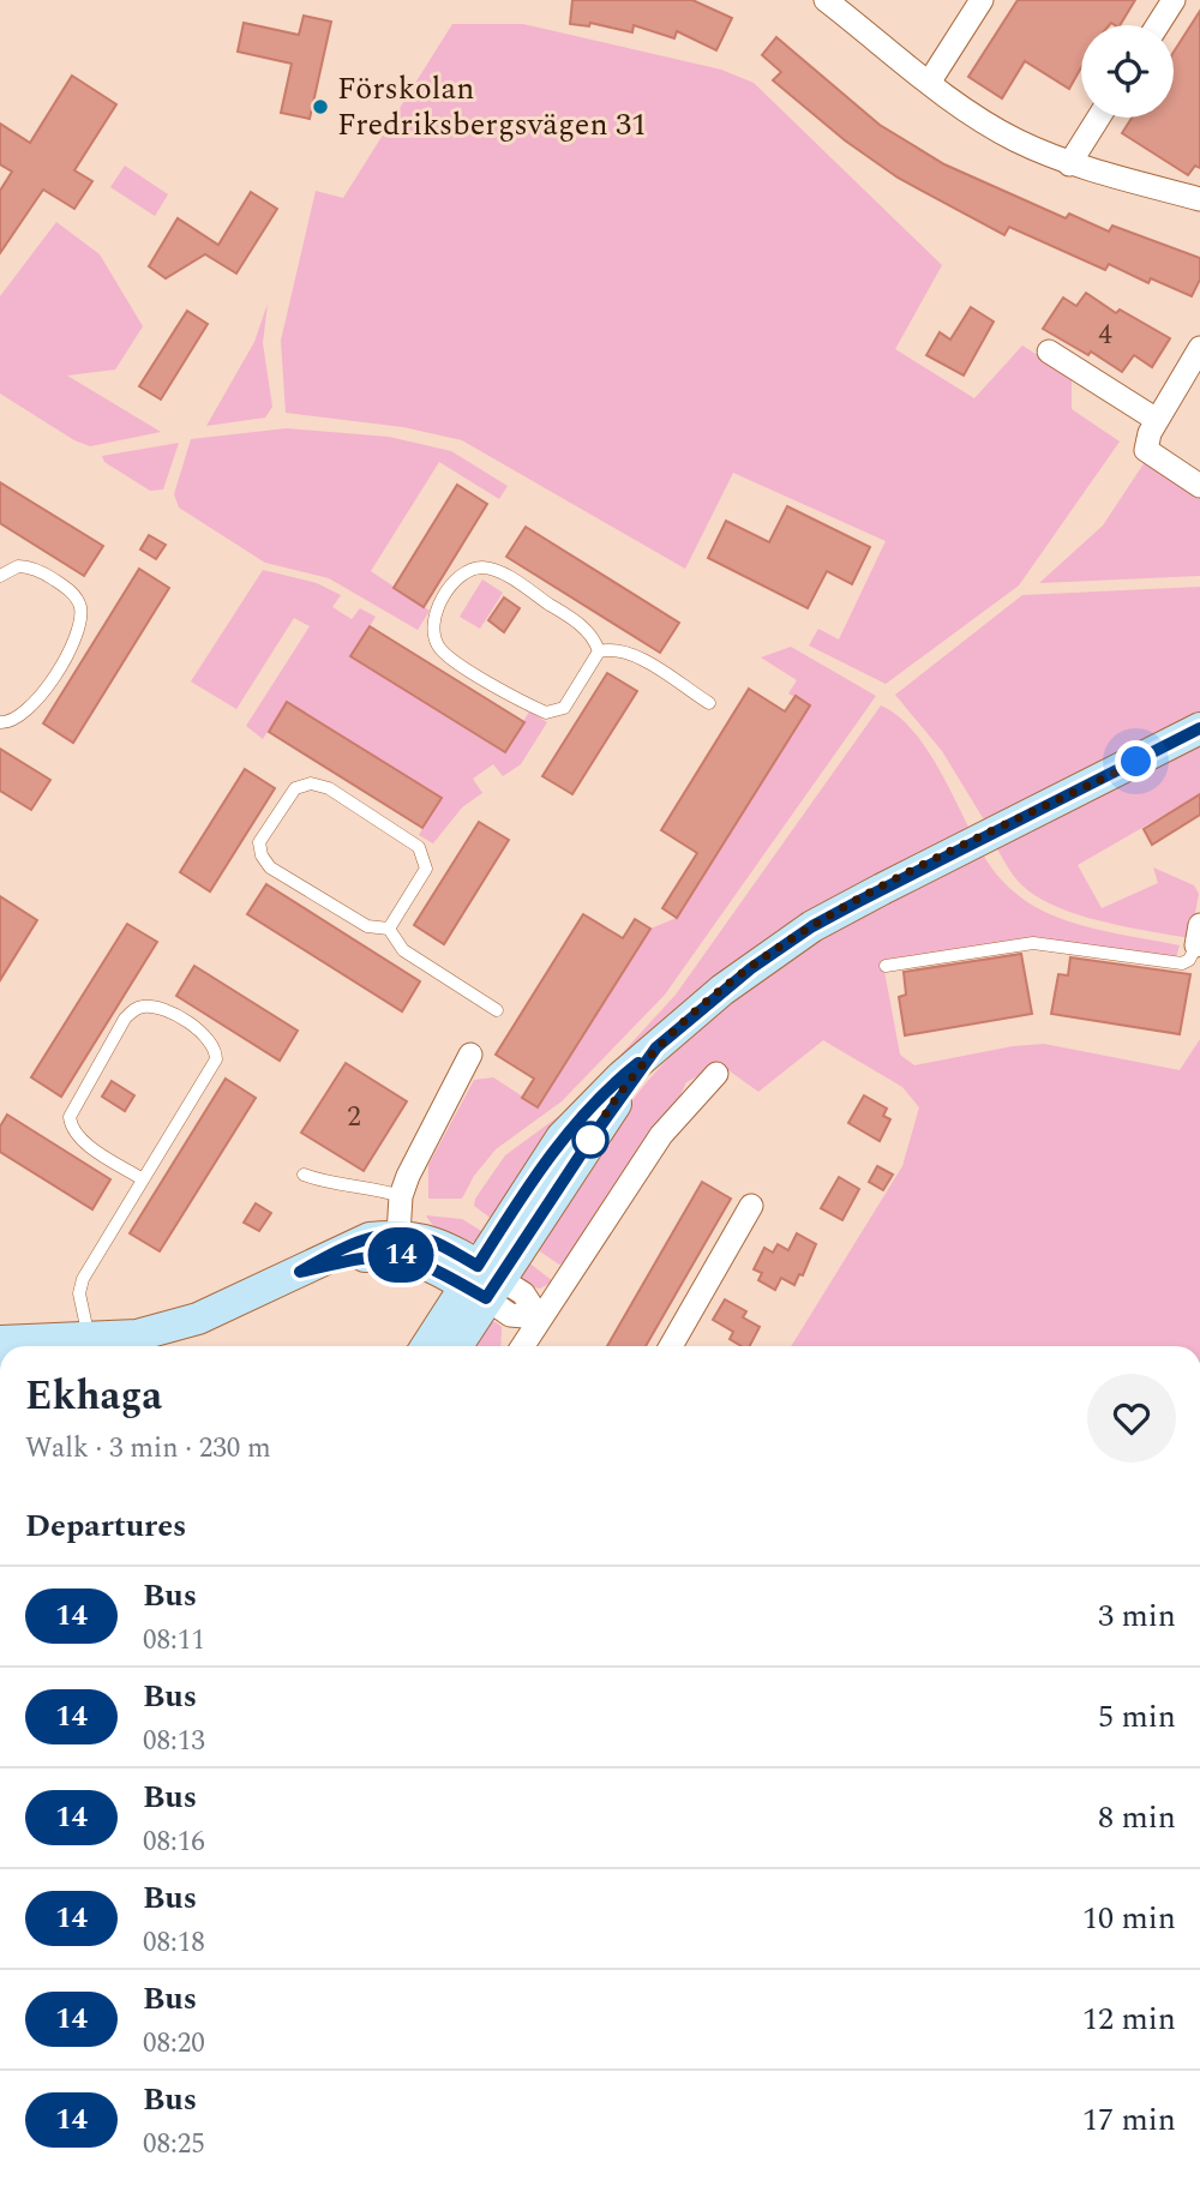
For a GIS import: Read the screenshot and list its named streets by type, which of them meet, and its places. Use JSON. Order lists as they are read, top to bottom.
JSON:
{
  "places": ["Förskolan Fredriksbergsvägen 31"],
  "lines": ["bus line 14"],
  "house_numbers": ["4", "2"],
  "page": {
    "on_map": "14",
    "heading": [
      ["Ekhaga", "Walk · 3 min · 230 m"],
      "Departures"
    ],
    "list": [
      {
        "mark": "14",
        "name": "Bus",
        "note": "08:11",
        "value": "3 min"
      },
      {
        "mark": "14",
        "name": "Bus",
        "note": "08:13",
        "value": "5 min"
      },
      {
        "mark": "14",
        "name": "Bus",
        "note": "08:16",
        "value": "8 min"
      },
      {
        "mark": "14",
        "name": "Bus",
        "note": "08:18",
        "value": "10 min"
      },
      {
        "mark": "14",
        "name": "Bus",
        "note": "08:20",
        "value": "12 min"
      },
      {
        "mark": "14",
        "name": "Bus",
        "note": "08:25",
        "value": "17 min"
      }
    ]
  }
}
